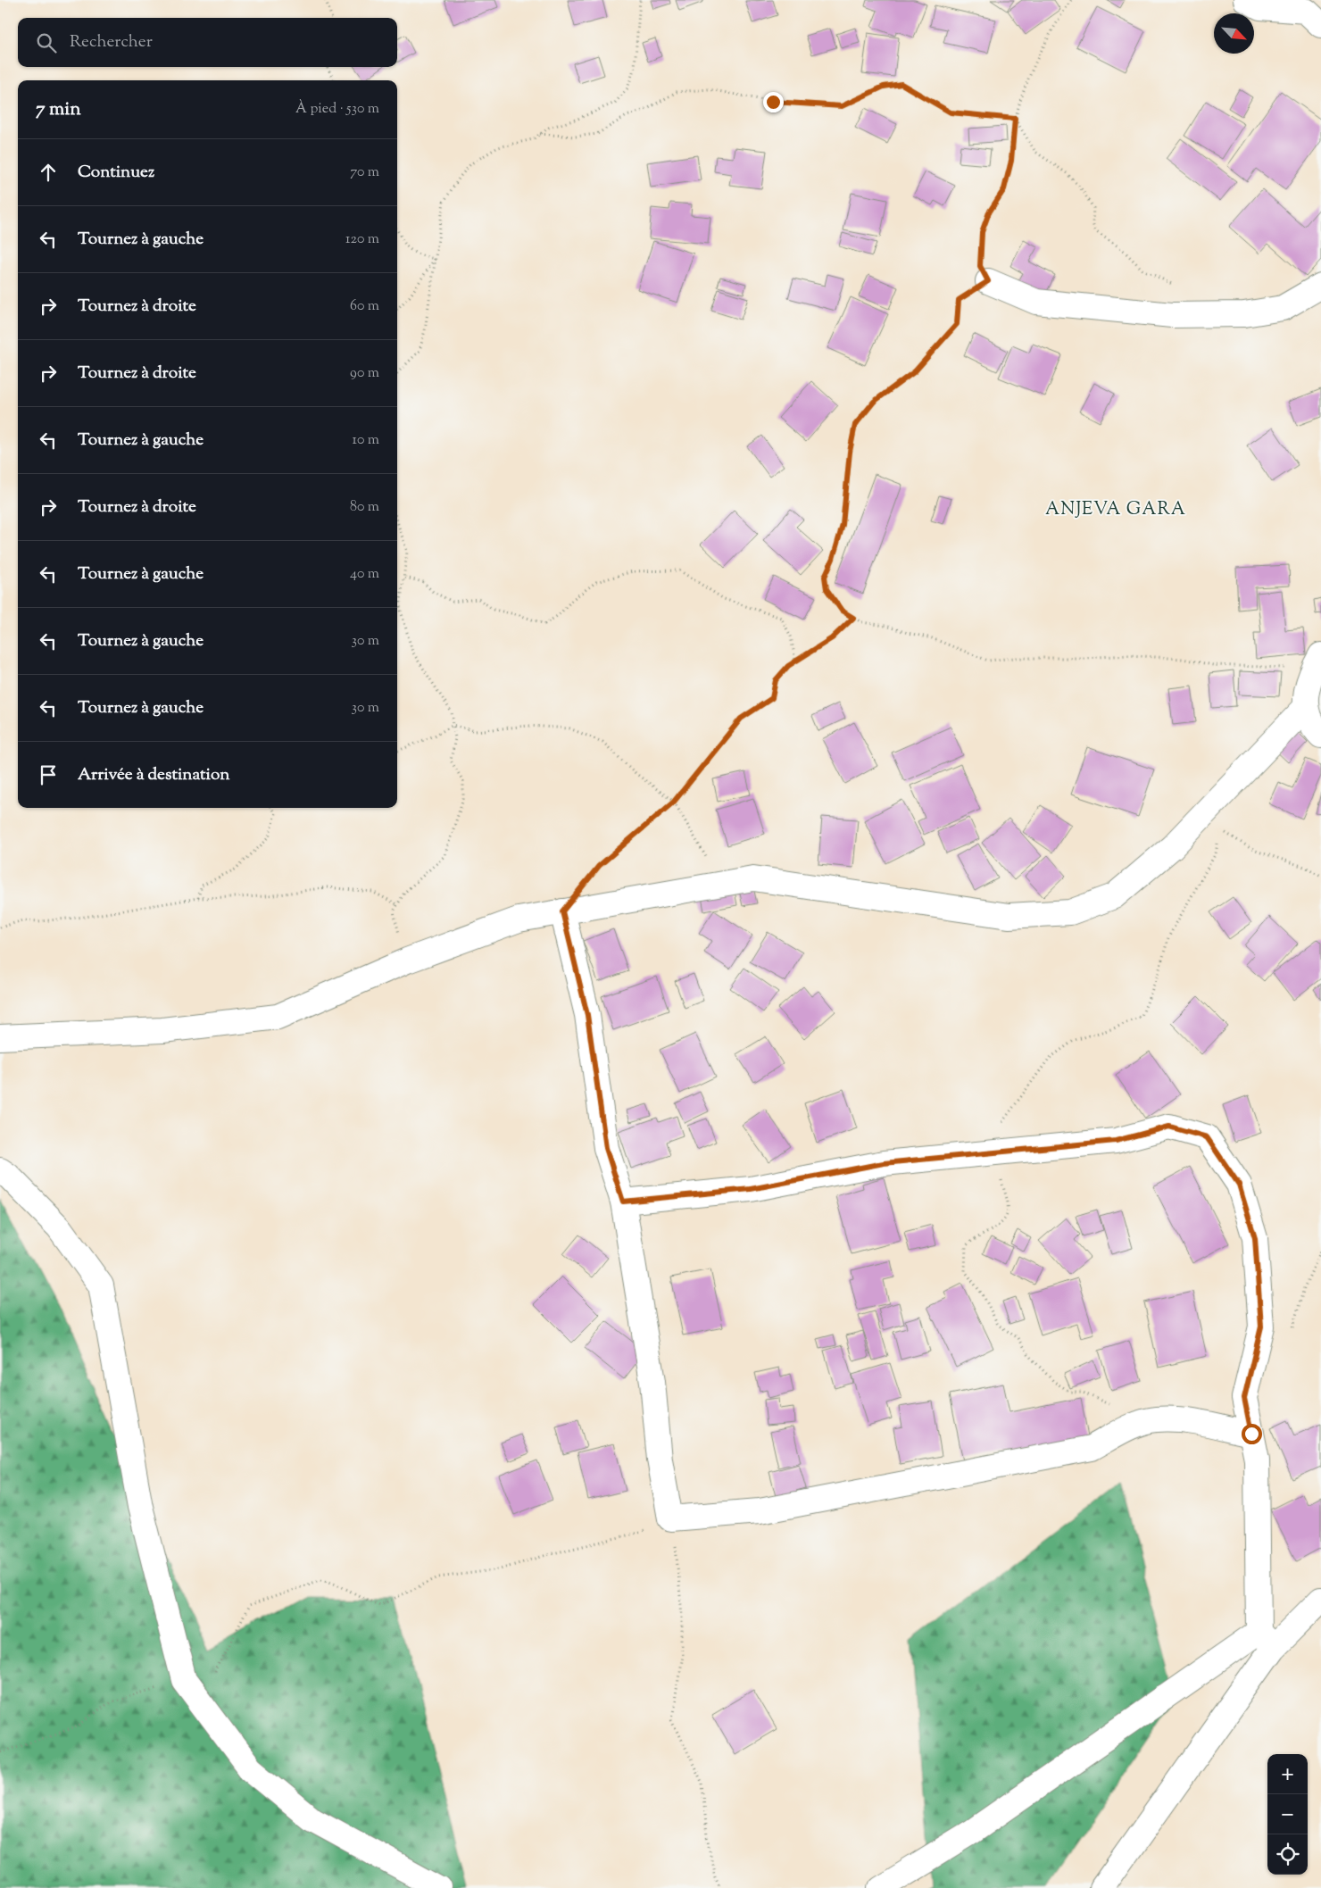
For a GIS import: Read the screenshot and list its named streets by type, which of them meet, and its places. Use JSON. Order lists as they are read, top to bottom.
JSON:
{
  "districts": ["ANJEVA GARA"],
  "north": "bottom right",
  "page": {
    "search": "Rechercher",
    "heading": ["7 min", "À pied · 530 m"],
    "list": [
      ["Continuez", "70 m"],
      ["Tournez à gauche", "120 m"],
      ["Tournez à droite", "60 m"],
      ["Tournez à droite", "90 m"],
      ["Tournez à gauche", "10 m"],
      ["Tournez à droite", "80 m"],
      ["Tournez à gauche", "40 m"],
      ["Tournez à gauche", "30 m"],
      ["Tournez à gauche", "30 m"],
      "Arrivée à destination"
    ],
    "map_buttons": ["+", "−"]
  }
}
